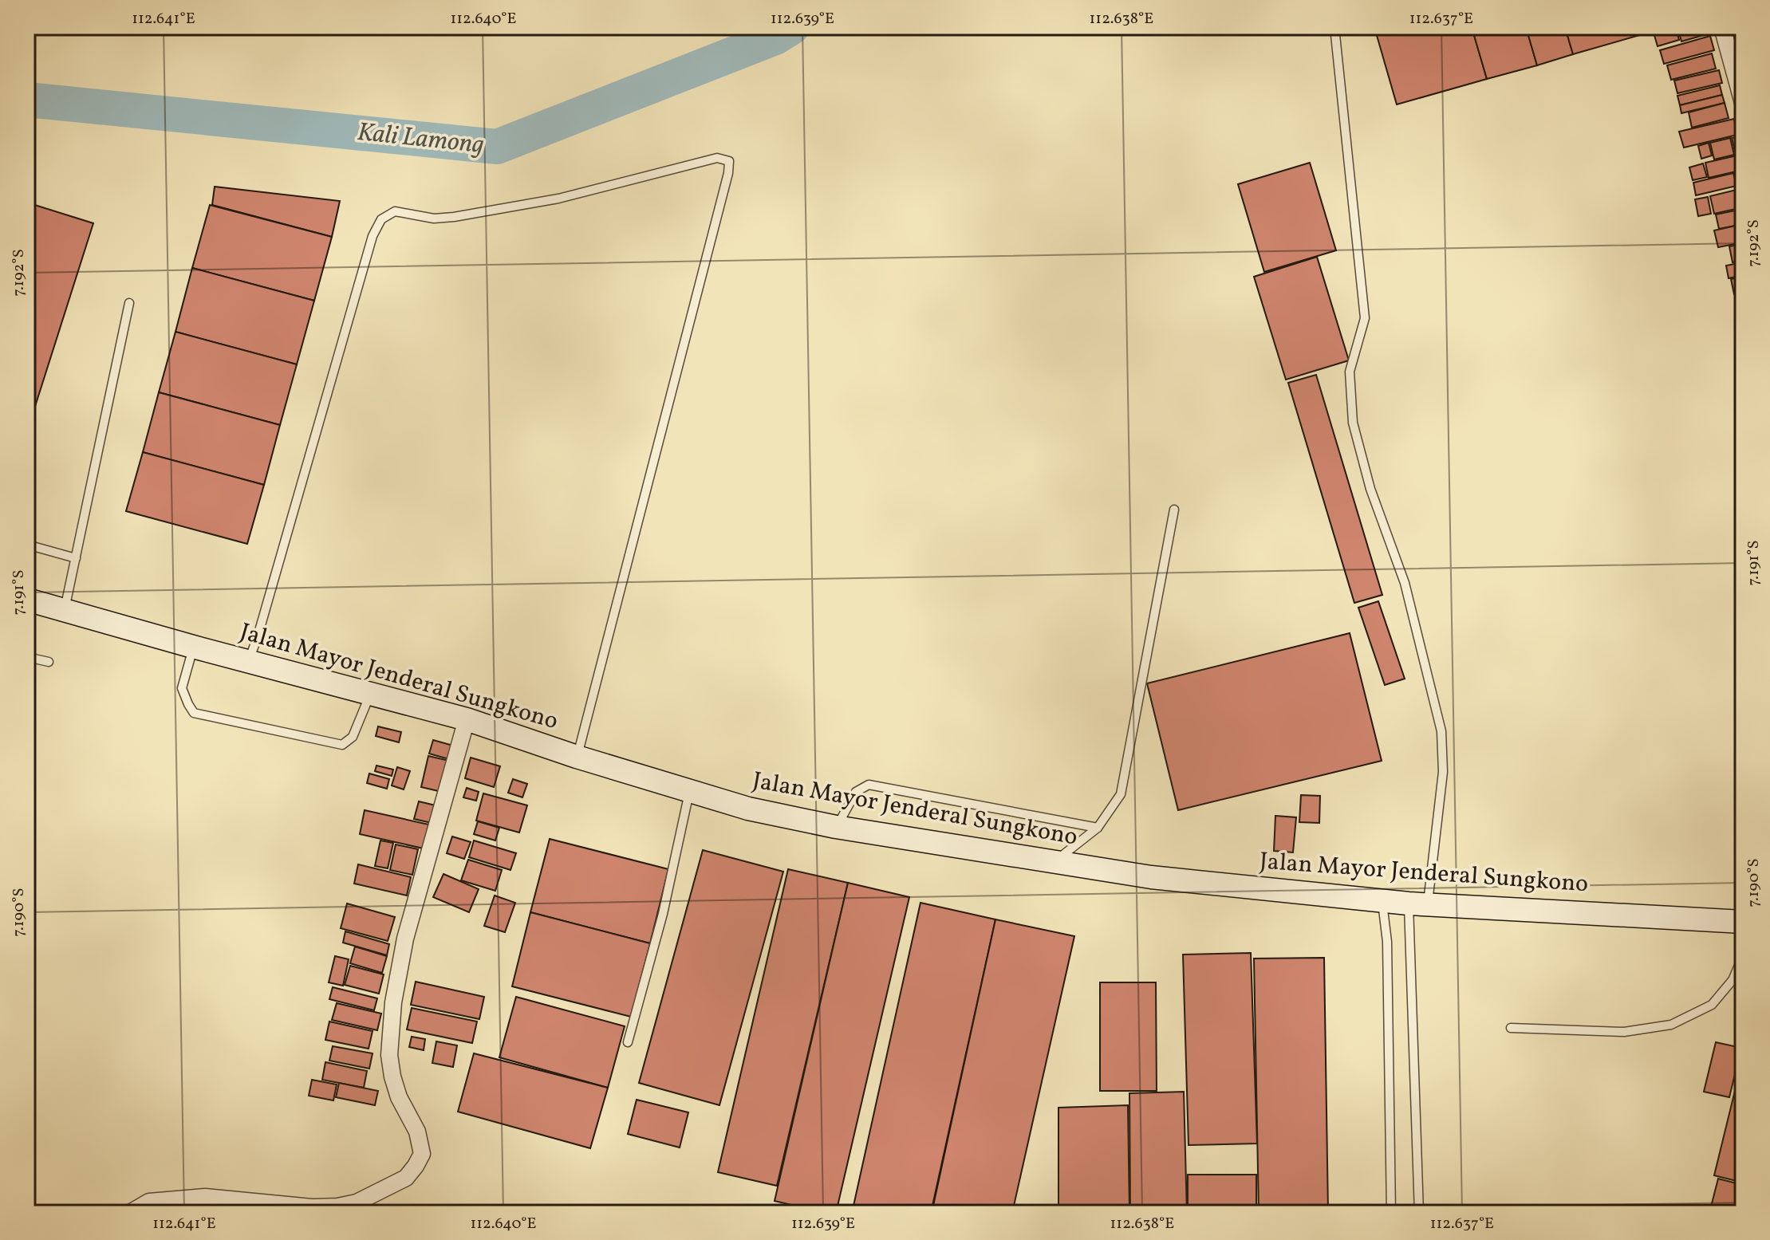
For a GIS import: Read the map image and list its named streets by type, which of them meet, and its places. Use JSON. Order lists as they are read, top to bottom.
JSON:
{
  "streets": {
    "main road": ["Jalan Mayor Jenderal Sungkono"]
  },
  "water": ["Kali Lamong"],
  "coordinates": [
    "112.641°E",
    "112.640°E",
    "112.639°E",
    "112.638°E",
    "112.637°E",
    "7.192°S",
    "7.191°S",
    "7.190°S"
  ]
}
